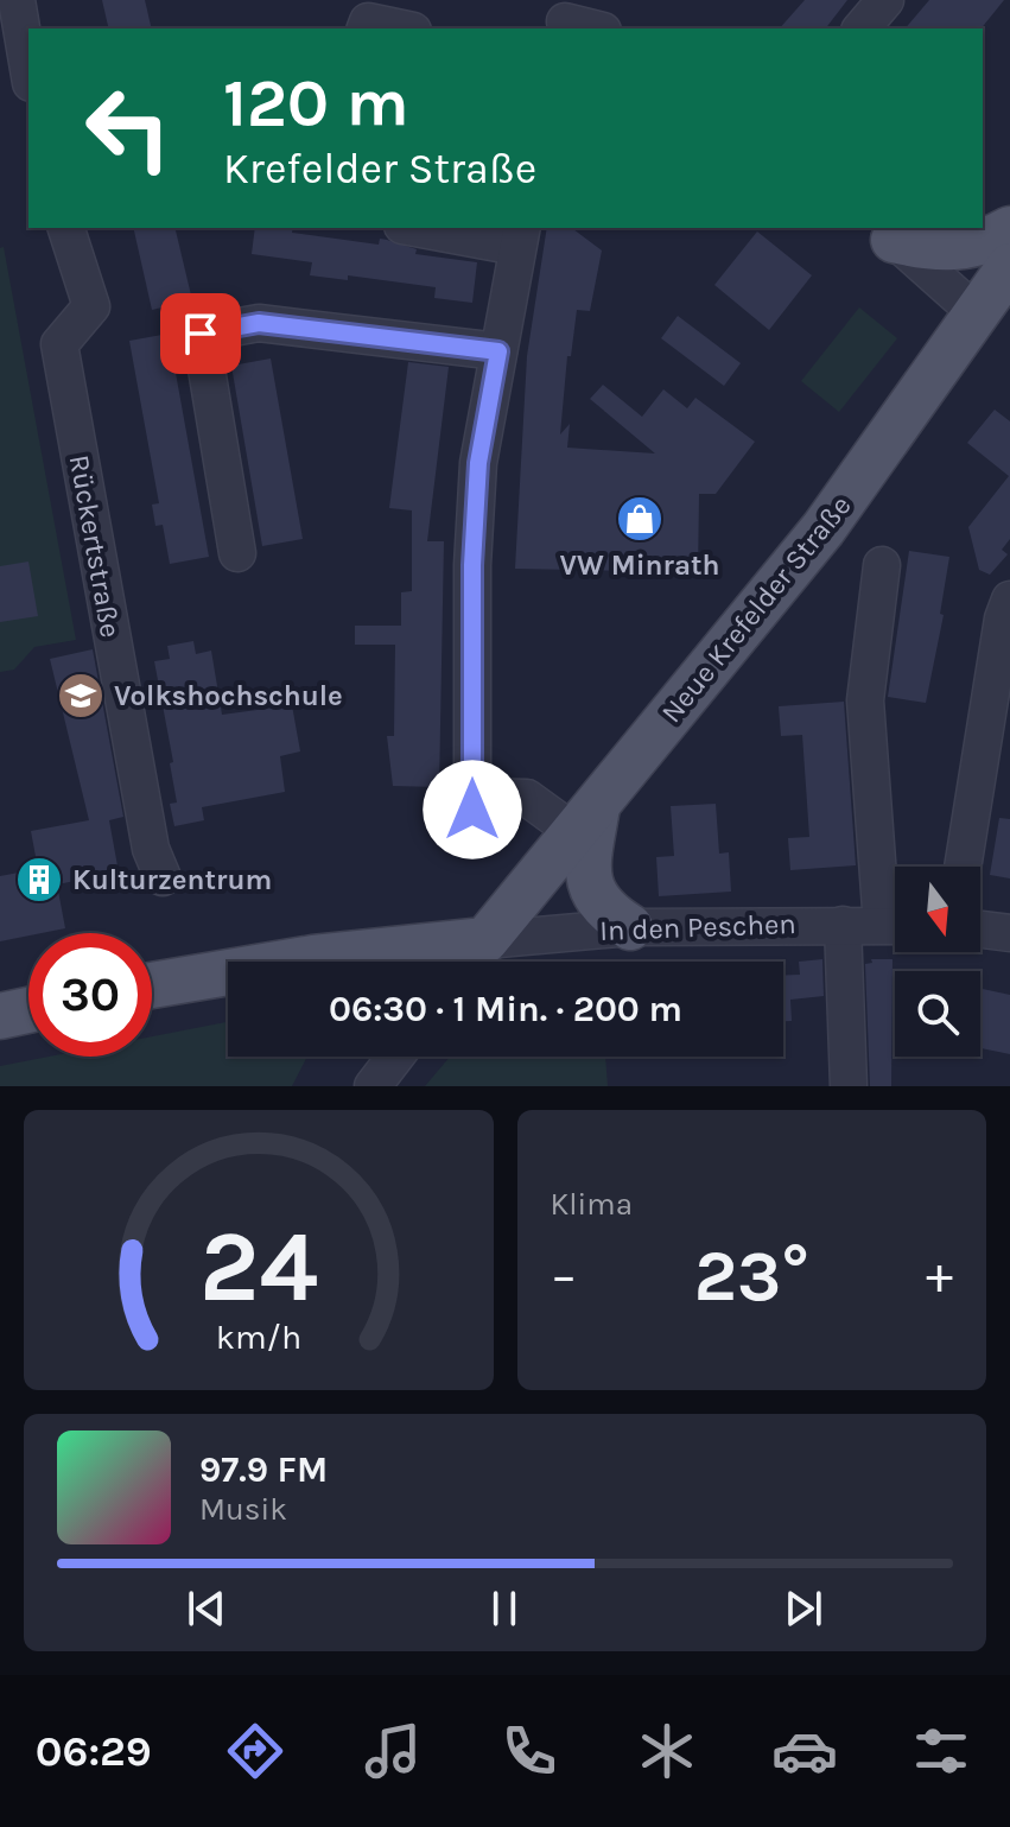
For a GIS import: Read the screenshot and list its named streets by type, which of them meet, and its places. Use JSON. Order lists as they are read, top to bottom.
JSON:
{
  "streets": {
    "main road": ["Neue Krefelder Straße"],
    "street": ["Rückertstraße", "In den Peschen"]
  },
  "crossings": [
    ["Neue Krefelder Straße", "In den Peschen"]
  ],
  "places": {
    "shop": ["VW Minrath"],
    "school or university": ["Volkshochschule"],
    "building": ["Kulturzentrum"]
  },
  "north": "bottom",
  "page": {
    "turn": ["120 m", "Krefelder Straße"],
    "limit": "30",
    "trip": "06:30 · 1 Min. · 200 m",
    "tile": "Klima",
    "heat": ["−", "23°", "+"],
    "song": ["97.9 FM", "Musik"],
    "tabs": "06:29",
    "gauge": ["24", "km/h"]
  }
}
